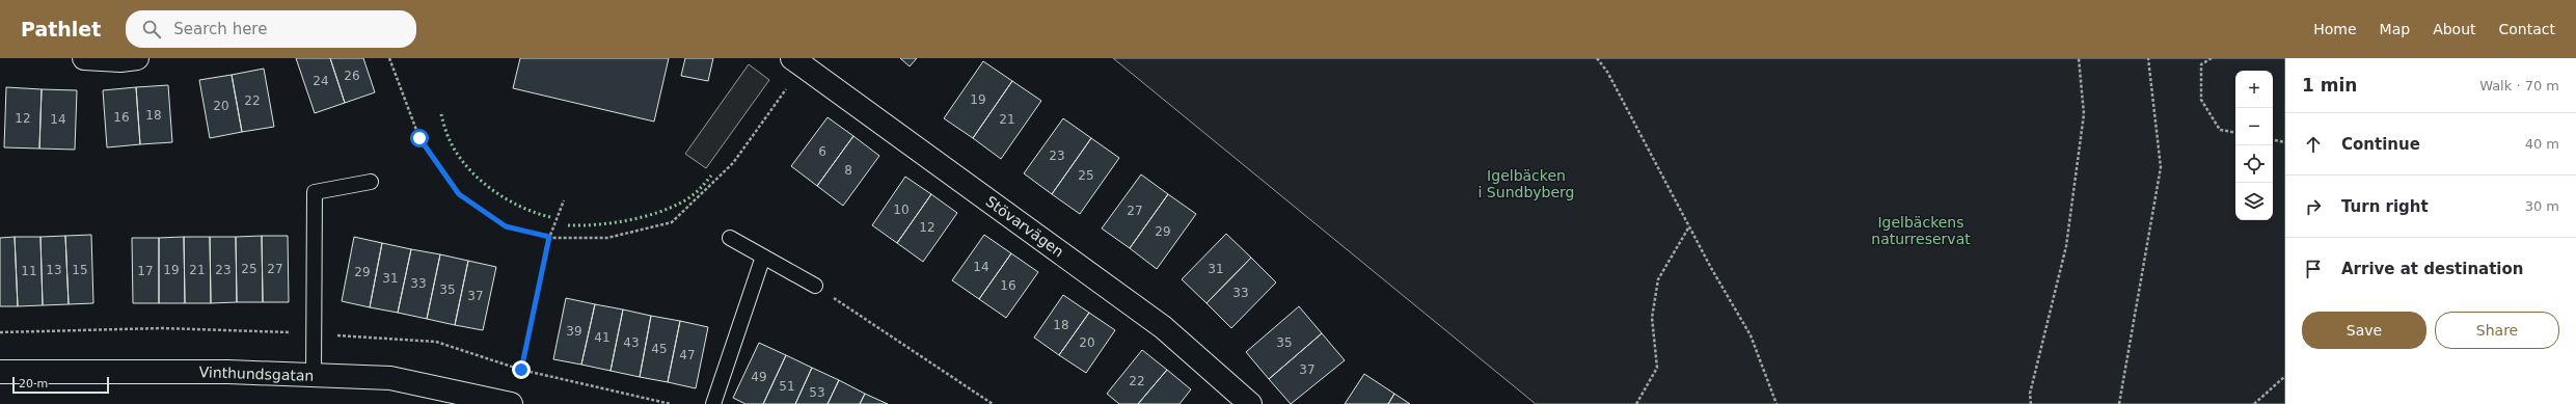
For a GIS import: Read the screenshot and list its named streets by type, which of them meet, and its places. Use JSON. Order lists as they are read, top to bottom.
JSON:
{
  "streets": {
    "street": ["Stövarvägen", "Vinthundsgatan"]
  },
  "parks": ["Igelbäcken i Sundbyberg", "Igelbäckens naturreservat"],
  "house_numbers": [
    "26",
    "24",
    "19",
    "22",
    "20",
    "18",
    "16",
    "12",
    "14",
    "21",
    "6",
    "23",
    "8",
    "25",
    "10",
    "27",
    "12",
    "29",
    "14",
    "25",
    "27",
    "31",
    "13",
    "15",
    "19",
    "21",
    "23",
    "11",
    "17",
    "29",
    "31",
    "33",
    "16",
    "35",
    "33",
    "37",
    "18",
    "39",
    "41",
    "43",
    "20",
    "35",
    "45",
    "47",
    "37",
    "49",
    "22",
    "51",
    "53"
  ],
  "scale_bar": "20 m",
  "page": {
    "header": "Pathlet",
    "search": "Search here",
    "nav": [
      "Home",
      "Map",
      "About",
      "Contact"
    ],
    "heading": ["1 min", "Walk · 70 m"],
    "map_buttons": ["+", "−"],
    "list": [
      ["Continue", "40 m"],
      ["Turn right", "30 m"],
      "Arrive at destination"
    ],
    "buttons": ["Save", "Share"],
    "scale": "20 m"
  }
}
